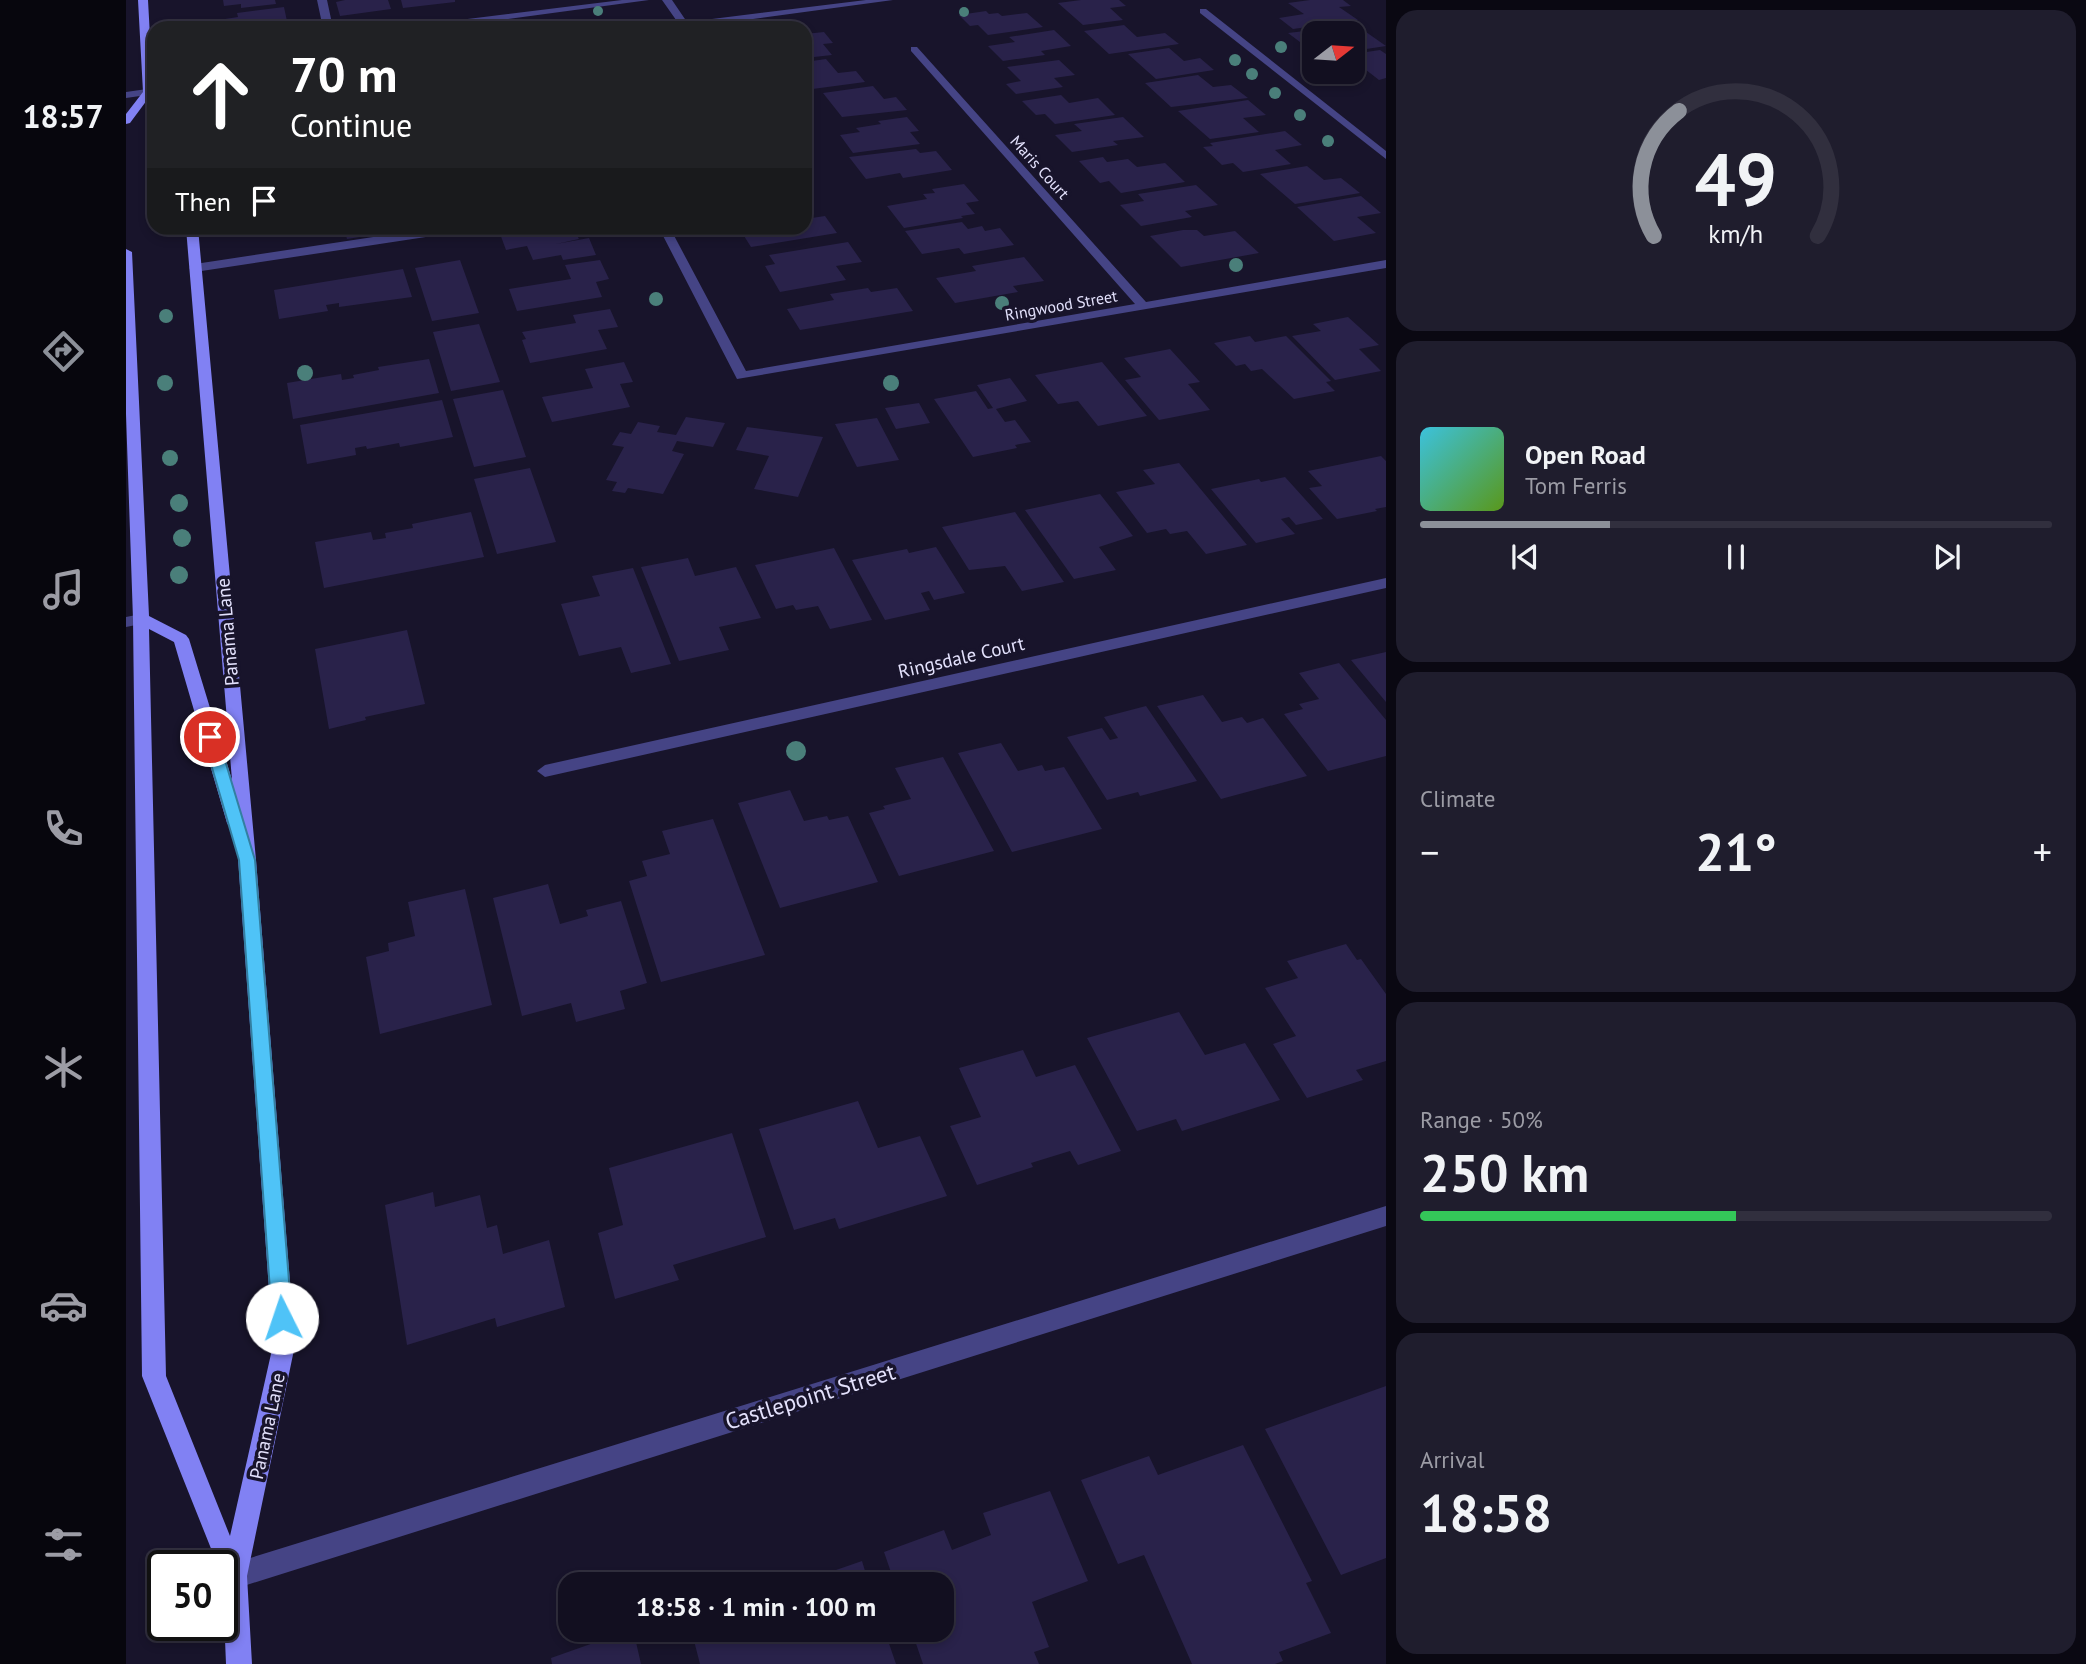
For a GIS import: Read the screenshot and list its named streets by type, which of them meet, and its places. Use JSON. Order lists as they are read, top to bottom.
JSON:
{
  "streets": {
    "main road": ["Panama Lane"],
    "street": [
      "Maris Court",
      "Ringwood Street",
      "Ringsdale Court",
      "Castlepoint Street"
    ]
  },
  "crossings": [
    ["Maris Court", "Ringwood Street"]
  ],
  "north": "right",
  "page": {
    "tabs": "18:57",
    "turn": ["70 m", "Continue"],
    "then": "Then",
    "song": ["Open Road", "Tom Ferris"],
    "tile": [
      "Climate",
      ["Range · 50%", "250 km"],
      ["Arrival", "18:58"]
    ],
    "heat": ["−", "21°", "+"],
    "limit": "50",
    "trip": "18:58 · 1 min · 100 m",
    "gauge": ["49", "km/h"]
  }
}
